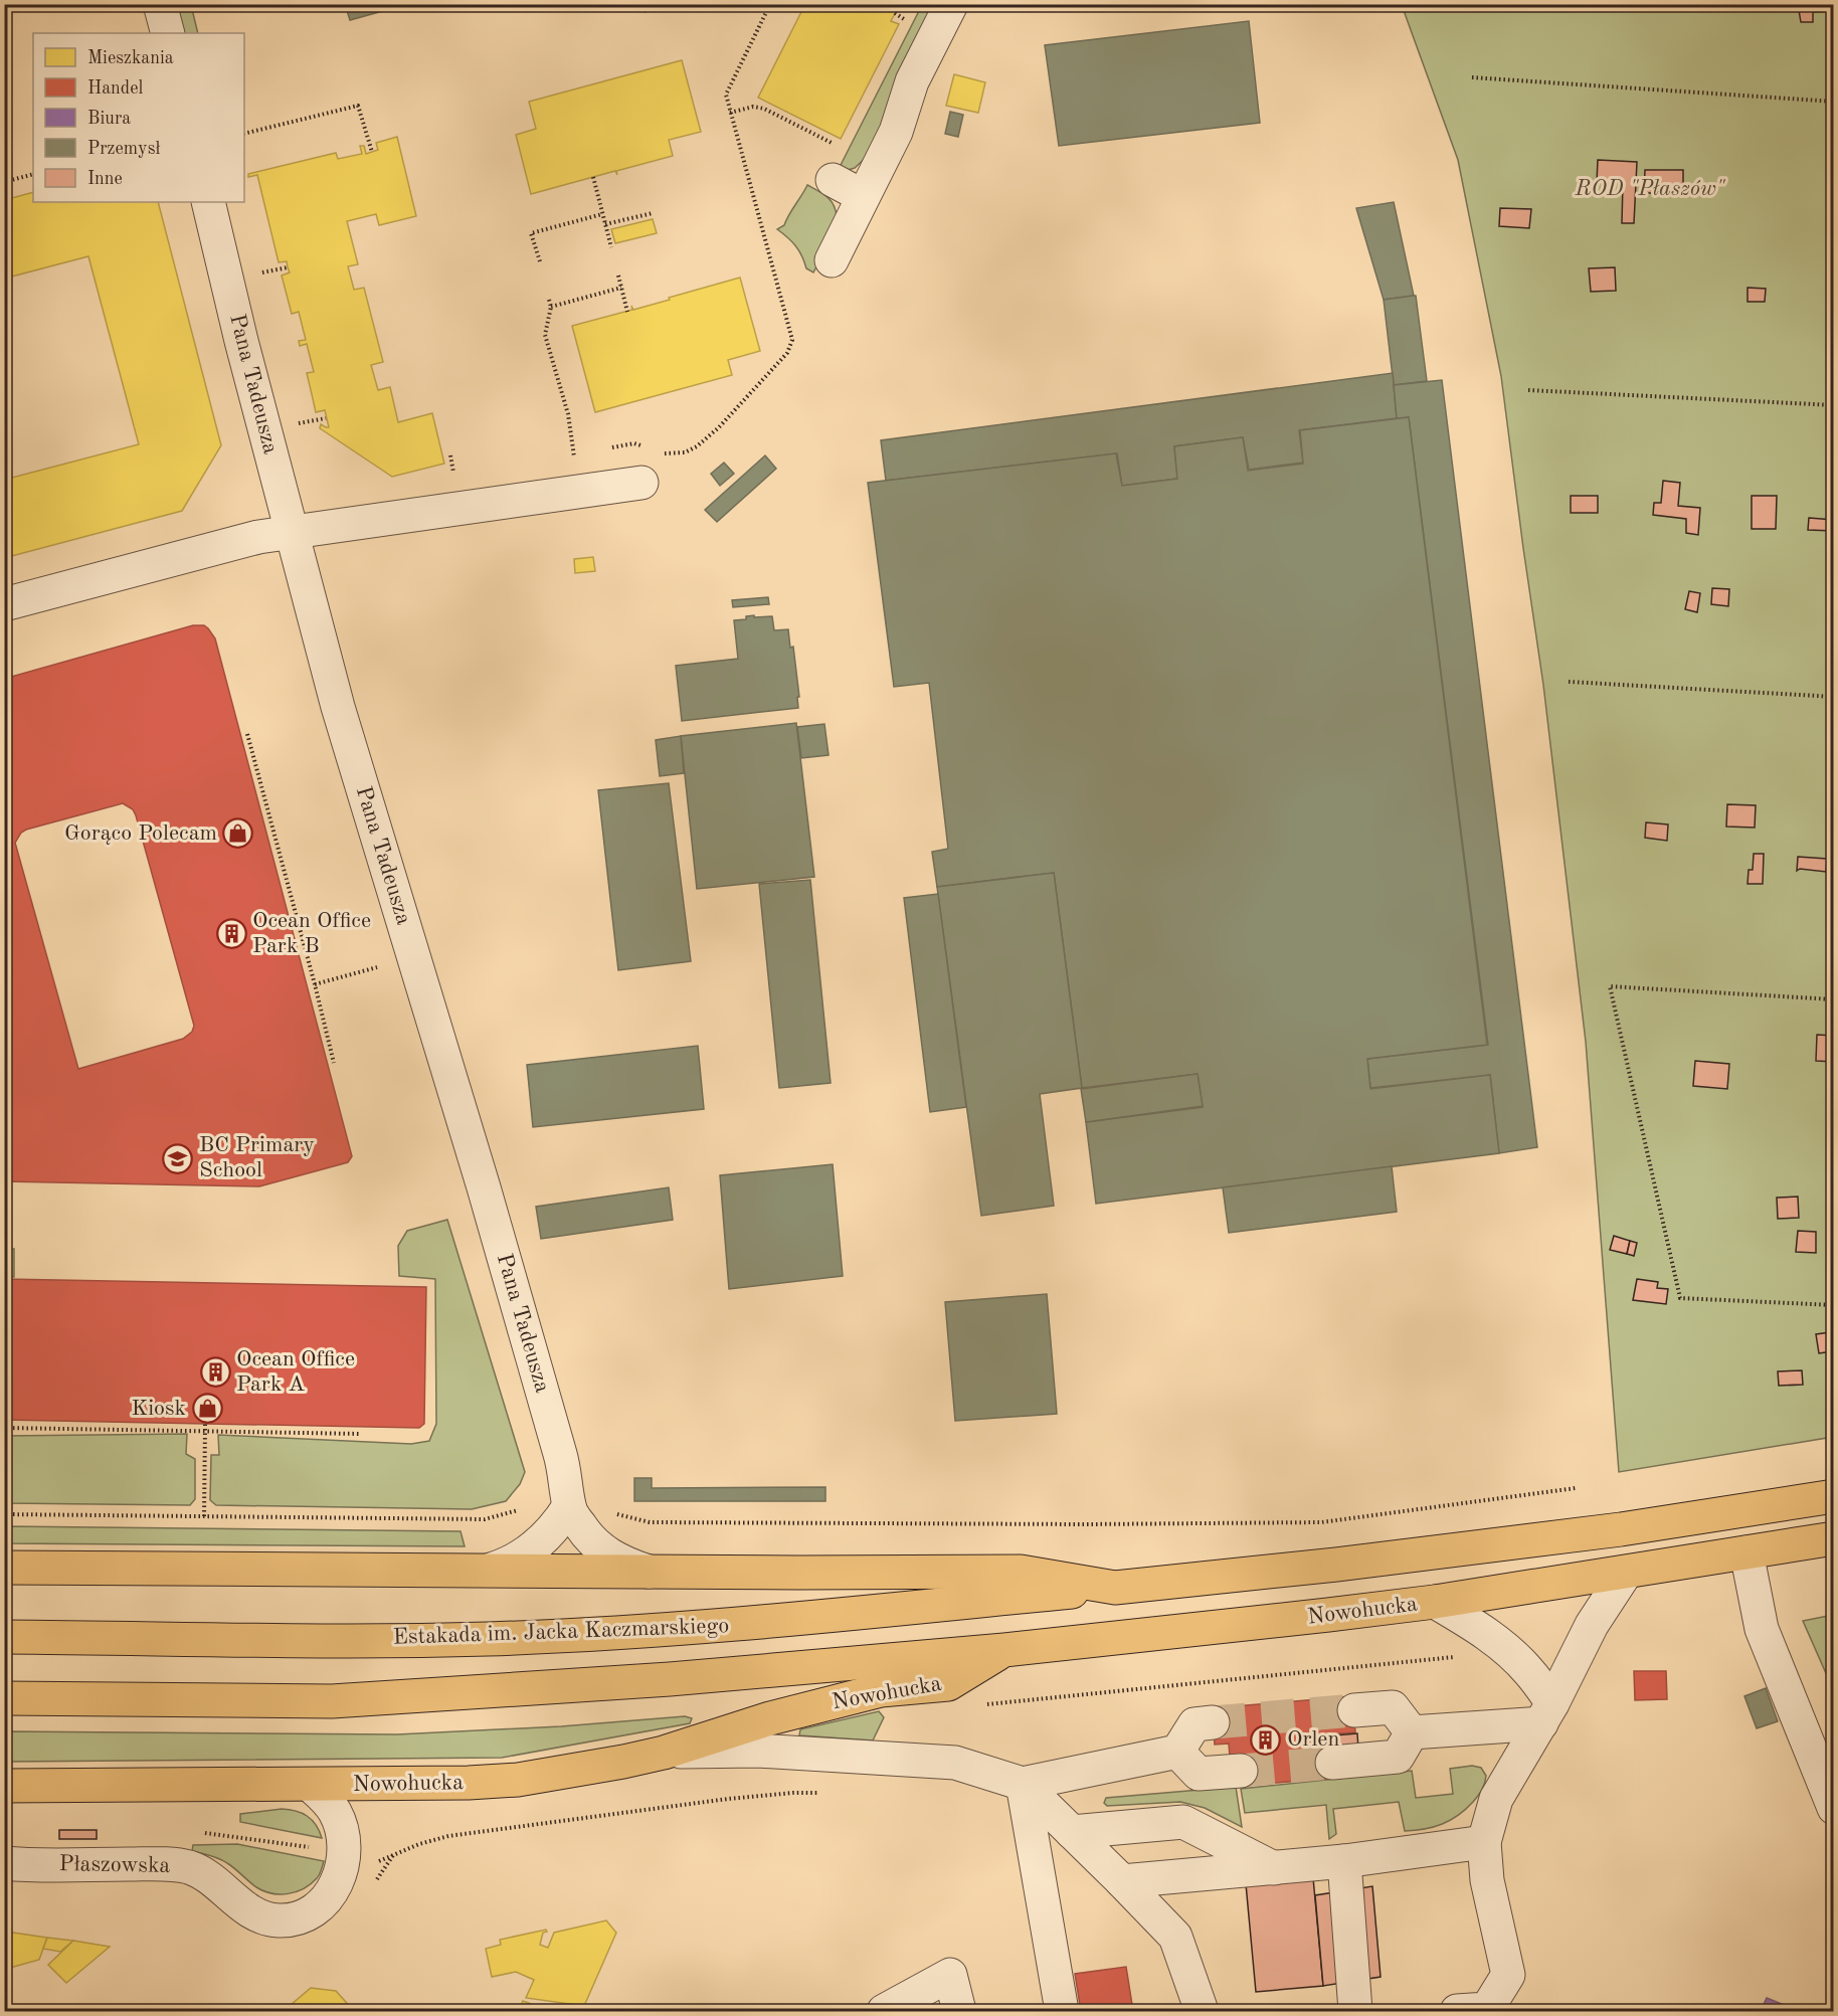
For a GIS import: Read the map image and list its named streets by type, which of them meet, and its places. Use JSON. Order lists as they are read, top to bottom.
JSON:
{
  "streets": {
    "main road": ["Nowohucka", "Estakada im. Jacka Kaczmarskiego"],
    "street": ["Pana Tadeusza", "Płaszowska"]
  },
  "crossings": [
    ["Nowohucka", "Płaszowska"]
  ],
  "parks": ["ROD \"Płaszów\""],
  "places": {
    "shop": ["Gorąco Polecam", "Kiosk"],
    "building": ["Ocean Office Park B", "Ocean Office Park A", "Orlen"],
    "school or university": ["BC Primary School"]
  },
  "legend": [
    "Mieszkania",
    "Handel",
    "Biura",
    "Przemysł",
    "Inne"
  ]
}
